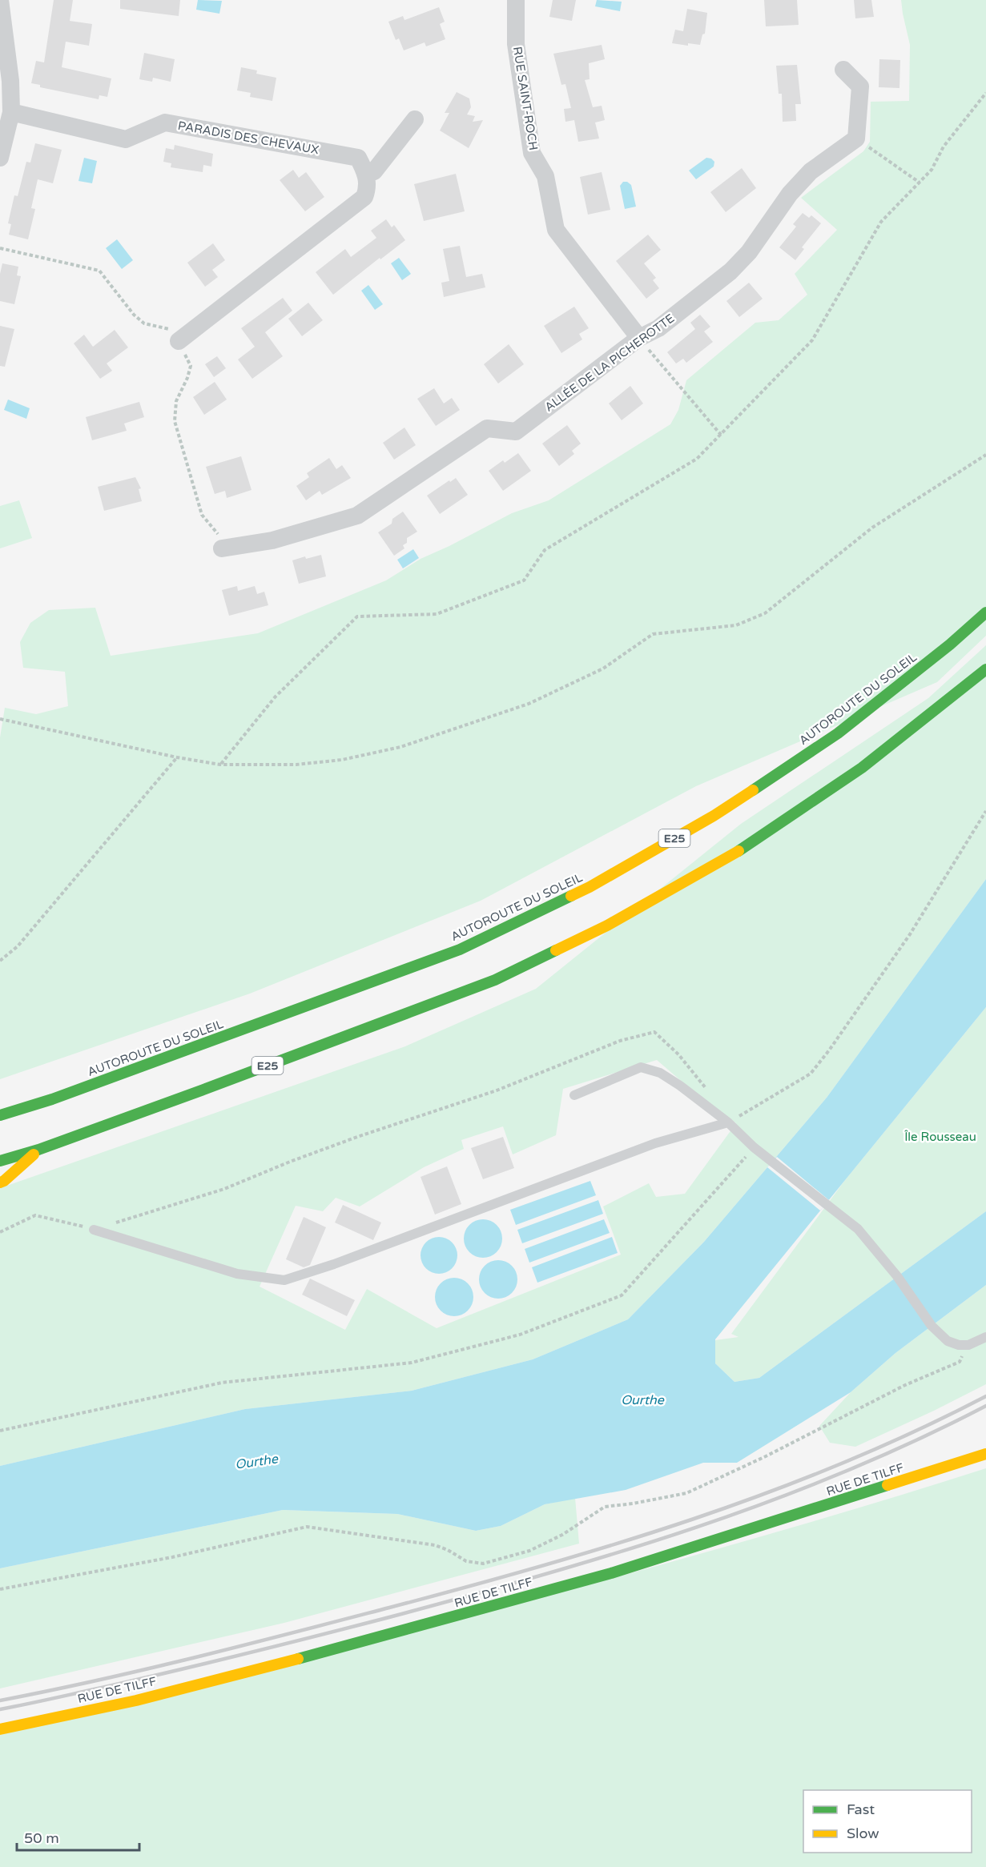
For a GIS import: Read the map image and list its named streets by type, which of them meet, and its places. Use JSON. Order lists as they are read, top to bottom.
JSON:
{
  "streets": {
    "main road": ["AUTOROUTE DU SOLEIL", "E25", "RUE DE TILFF"],
    "street": ["RUE SAINT-ROCH", "PARADIS DES CHEVAUX", "ALLÉE DE LA PICHEROTTE"]
  },
  "crossings": [
    ["RUE SAINT-ROCH", "ALLÉE DE LA PICHEROTTE"]
  ],
  "water": ["Ourthe"],
  "parks": ["Île Rousseau"],
  "legend": ["Fast", "Slow"],
  "scale_bar": "50 m"
}
